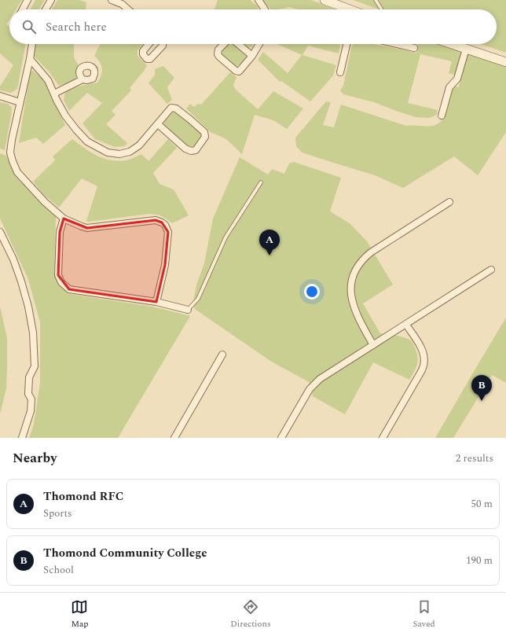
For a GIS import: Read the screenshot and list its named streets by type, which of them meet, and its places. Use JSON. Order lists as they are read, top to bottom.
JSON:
{
  "page": {
    "search": "Search here",
    "pins": ["A", "B"],
    "heading": ["Nearby", "2 results"],
    "list": [
      {
        "mark": "A",
        "name": "Thomond RFC",
        "note": "Sports",
        "value": "50 m"
      },
      {
        "mark": "B",
        "name": "Thomond Community College",
        "note": "School",
        "value": "190 m"
      }
    ],
    "nav": ["Map", "Directions", "Saved"]
  }
}
